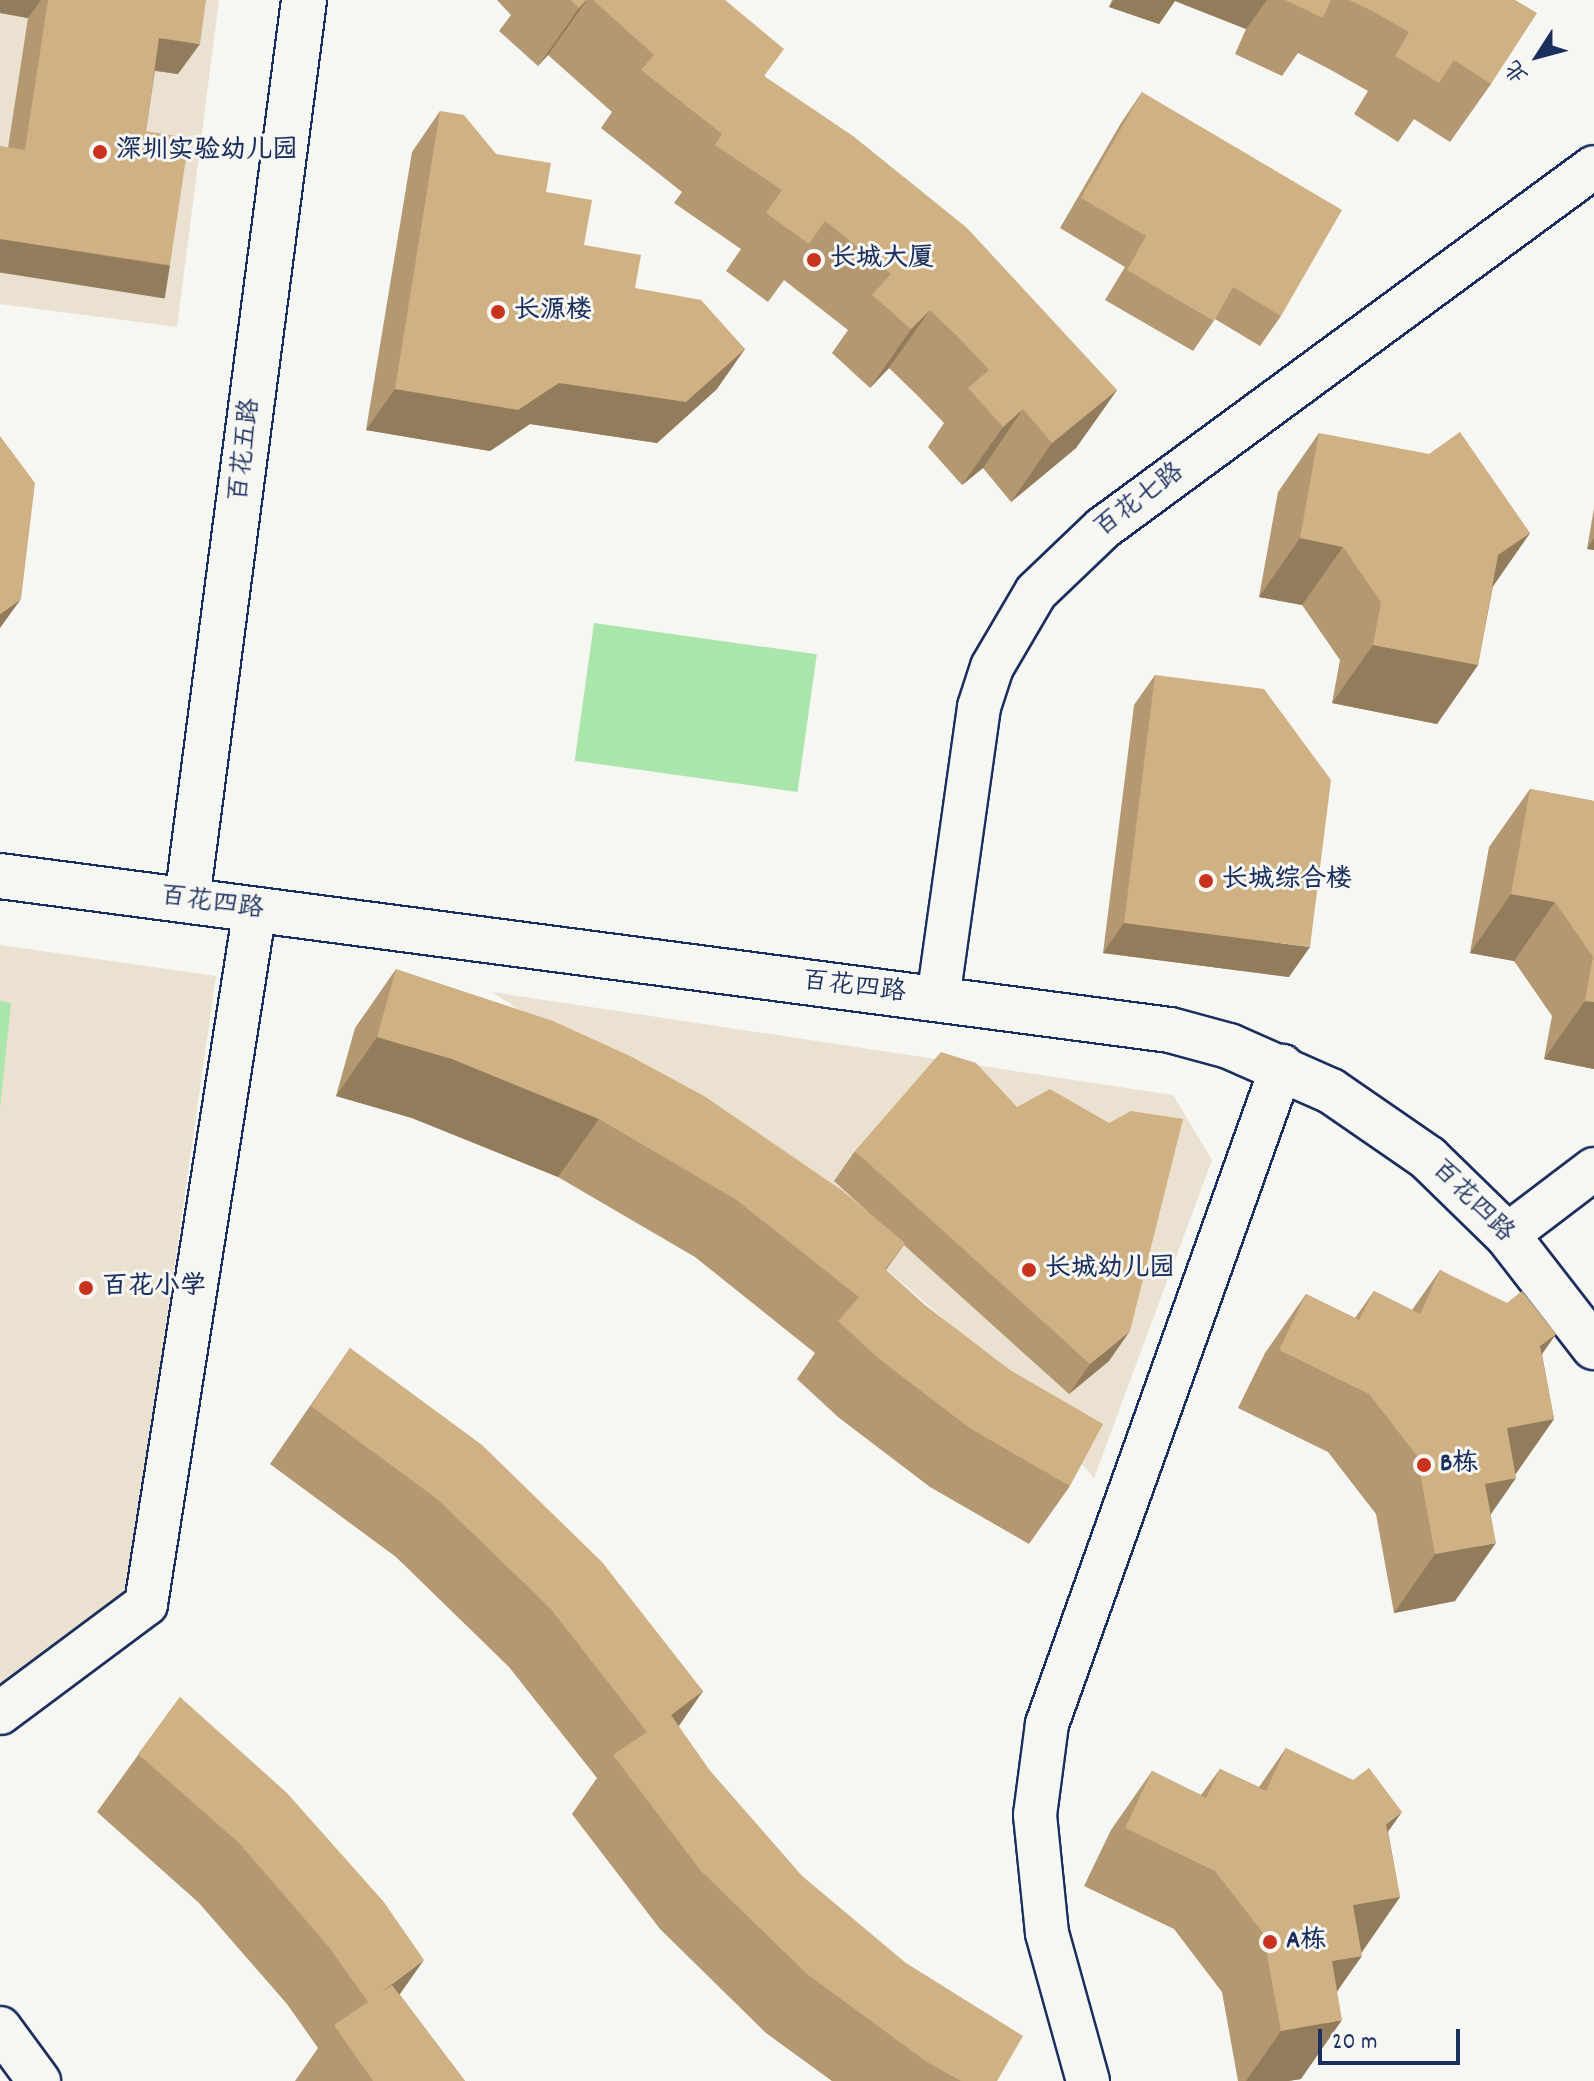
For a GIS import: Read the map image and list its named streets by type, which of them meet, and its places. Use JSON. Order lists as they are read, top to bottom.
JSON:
{
  "streets": {
    "street": ["百花五路", "百花七路", "百花四路"]
  },
  "crossings": [
    ["百花五路", "百花四路"],
    ["百花七路", "百花四路"]
  ],
  "places": [
    "深圳实验幼儿园",
    "长城大厦",
    "长源楼",
    "长城综合楼",
    "长城幼儿园",
    "百花小学",
    "B栋",
    "A栋"
  ],
  "scale_bar": "20 m",
  "north": "bottom left"
}
